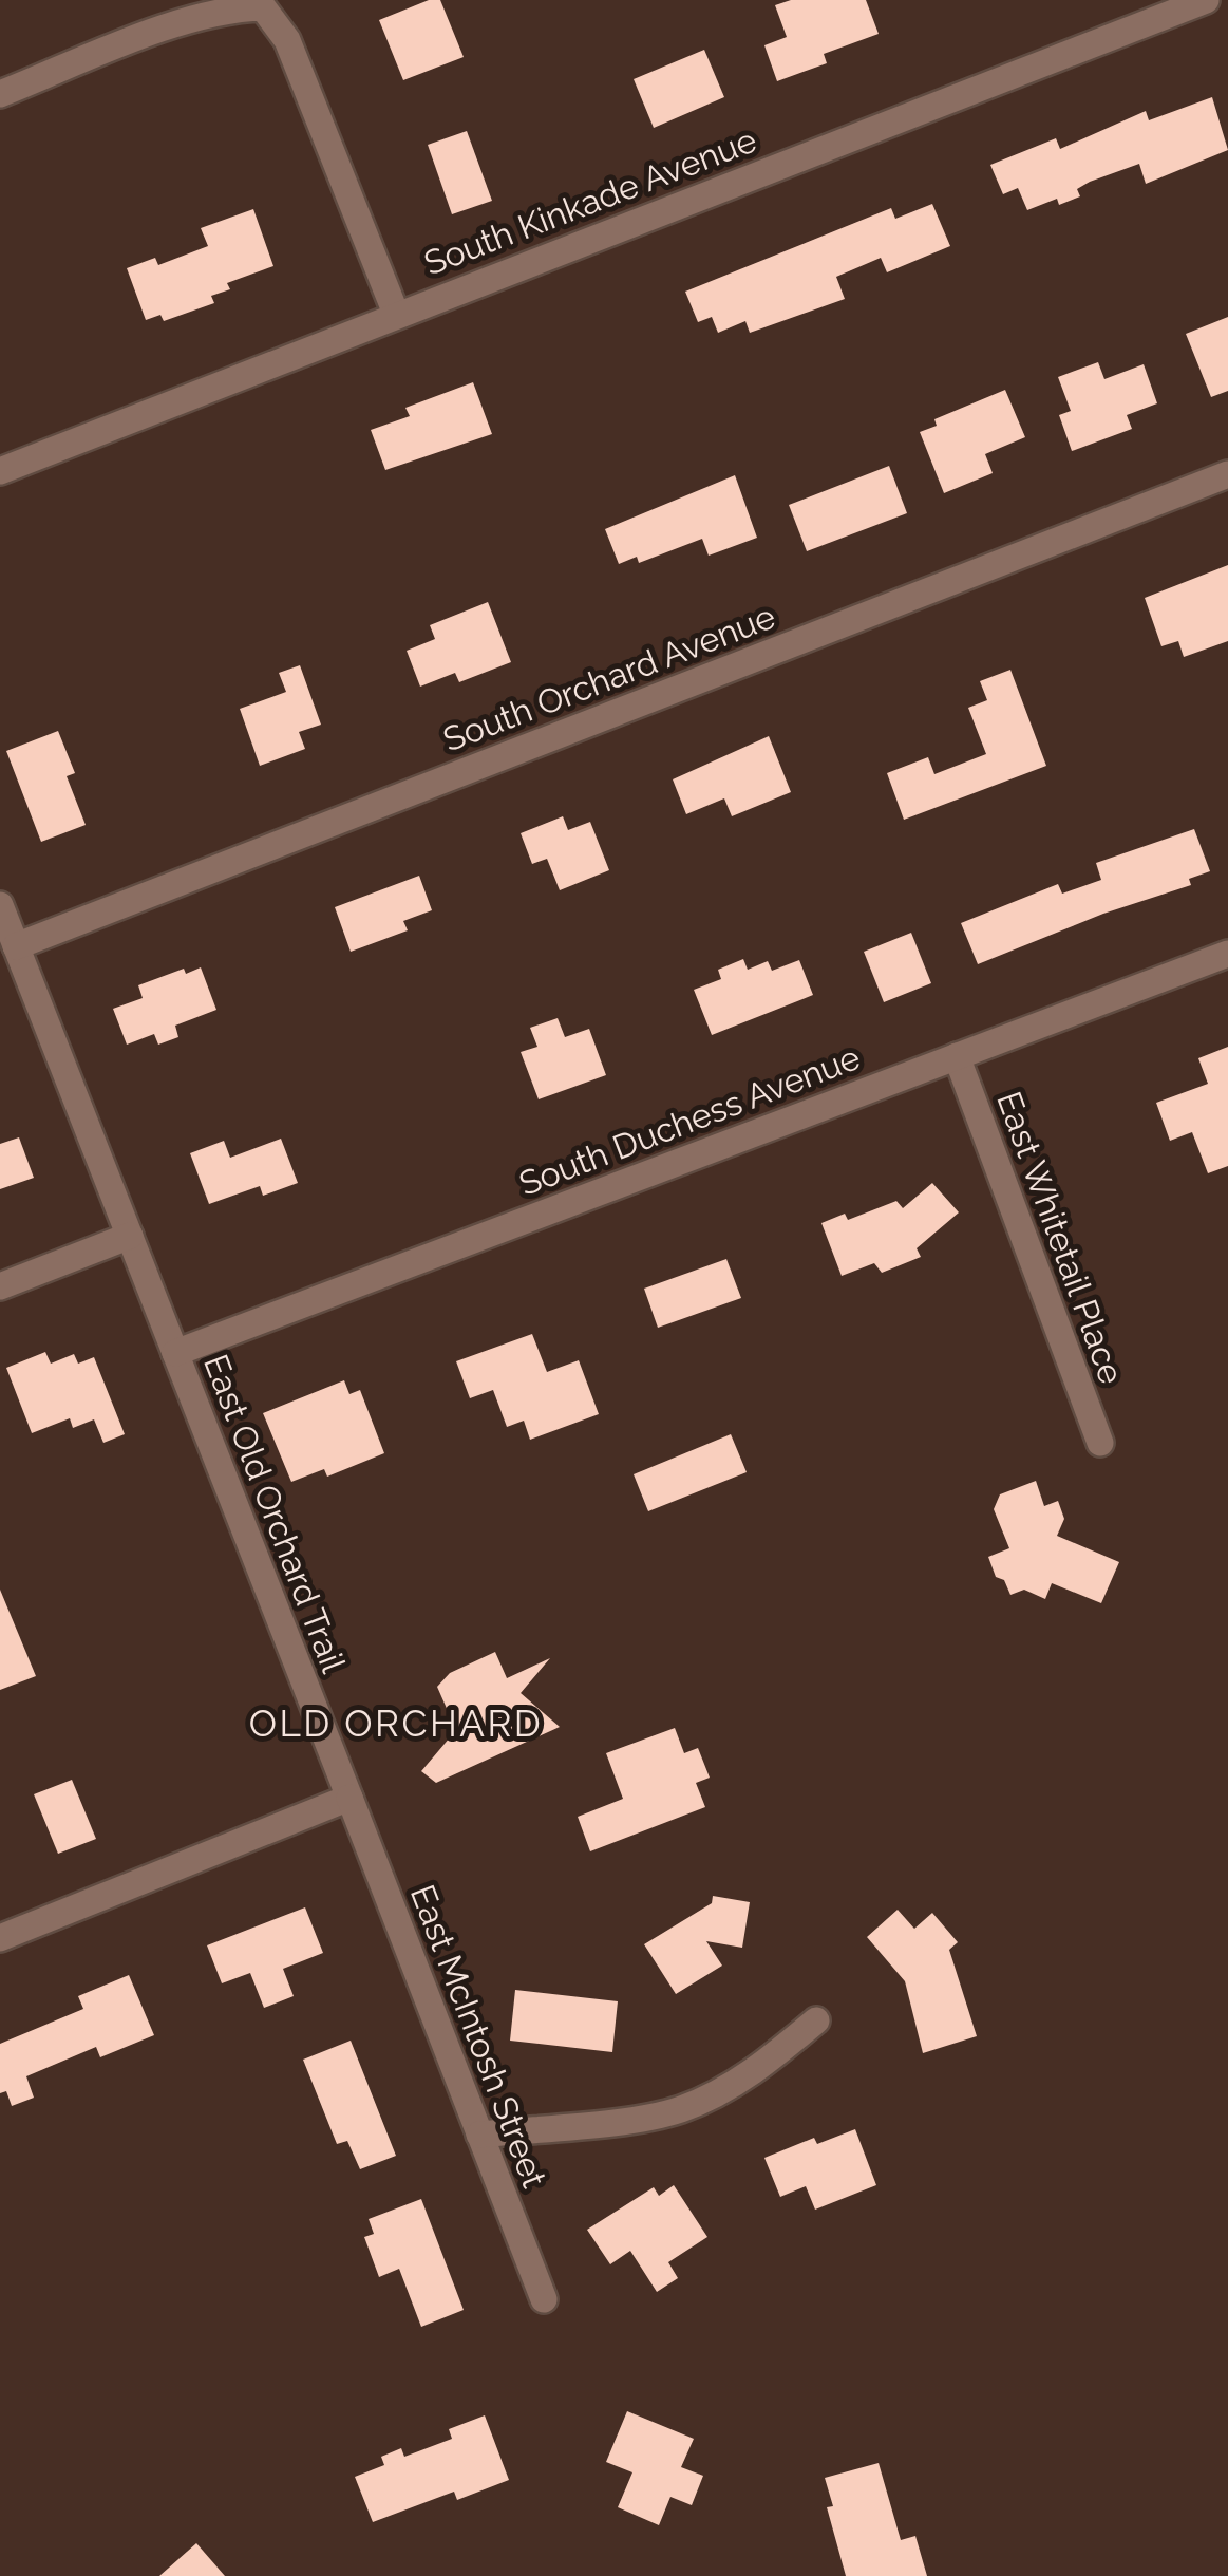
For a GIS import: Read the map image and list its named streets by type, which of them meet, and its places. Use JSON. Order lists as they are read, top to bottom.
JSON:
{
  "streets": {
    "street": [
      "South Kinkade Avenue",
      "South Orchard Avenue",
      "South Duchess Avenue",
      "East Whitetail Place",
      "East Old Orchard Trail",
      "East McIntosh Street"
    ]
  },
  "crossings": [
    ["South Orchard Avenue", "East Old Orchard Trail"],
    ["South Duchess Avenue", "East Whitetail Place"],
    ["South Duchess Avenue", "East Old Orchard Trail"],
    ["East Old Orchard Trail", "East McIntosh Street"]
  ],
  "districts": ["OLD ORCHARD"]
}
